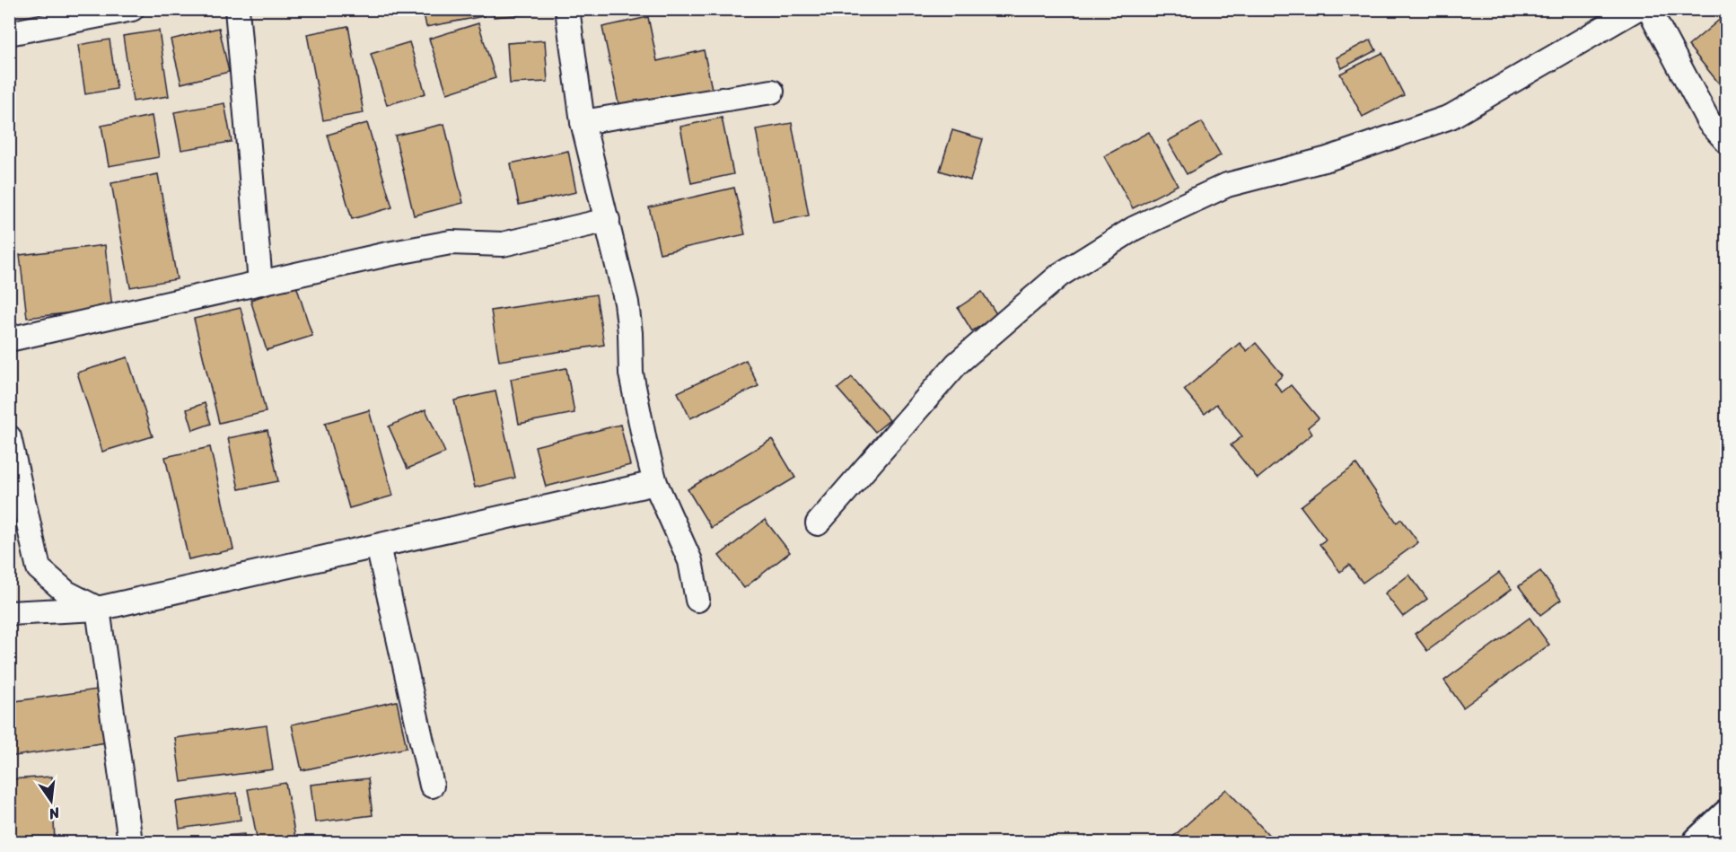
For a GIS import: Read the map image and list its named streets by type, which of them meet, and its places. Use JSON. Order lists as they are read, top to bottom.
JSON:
{
  "north": "bottom"
}
